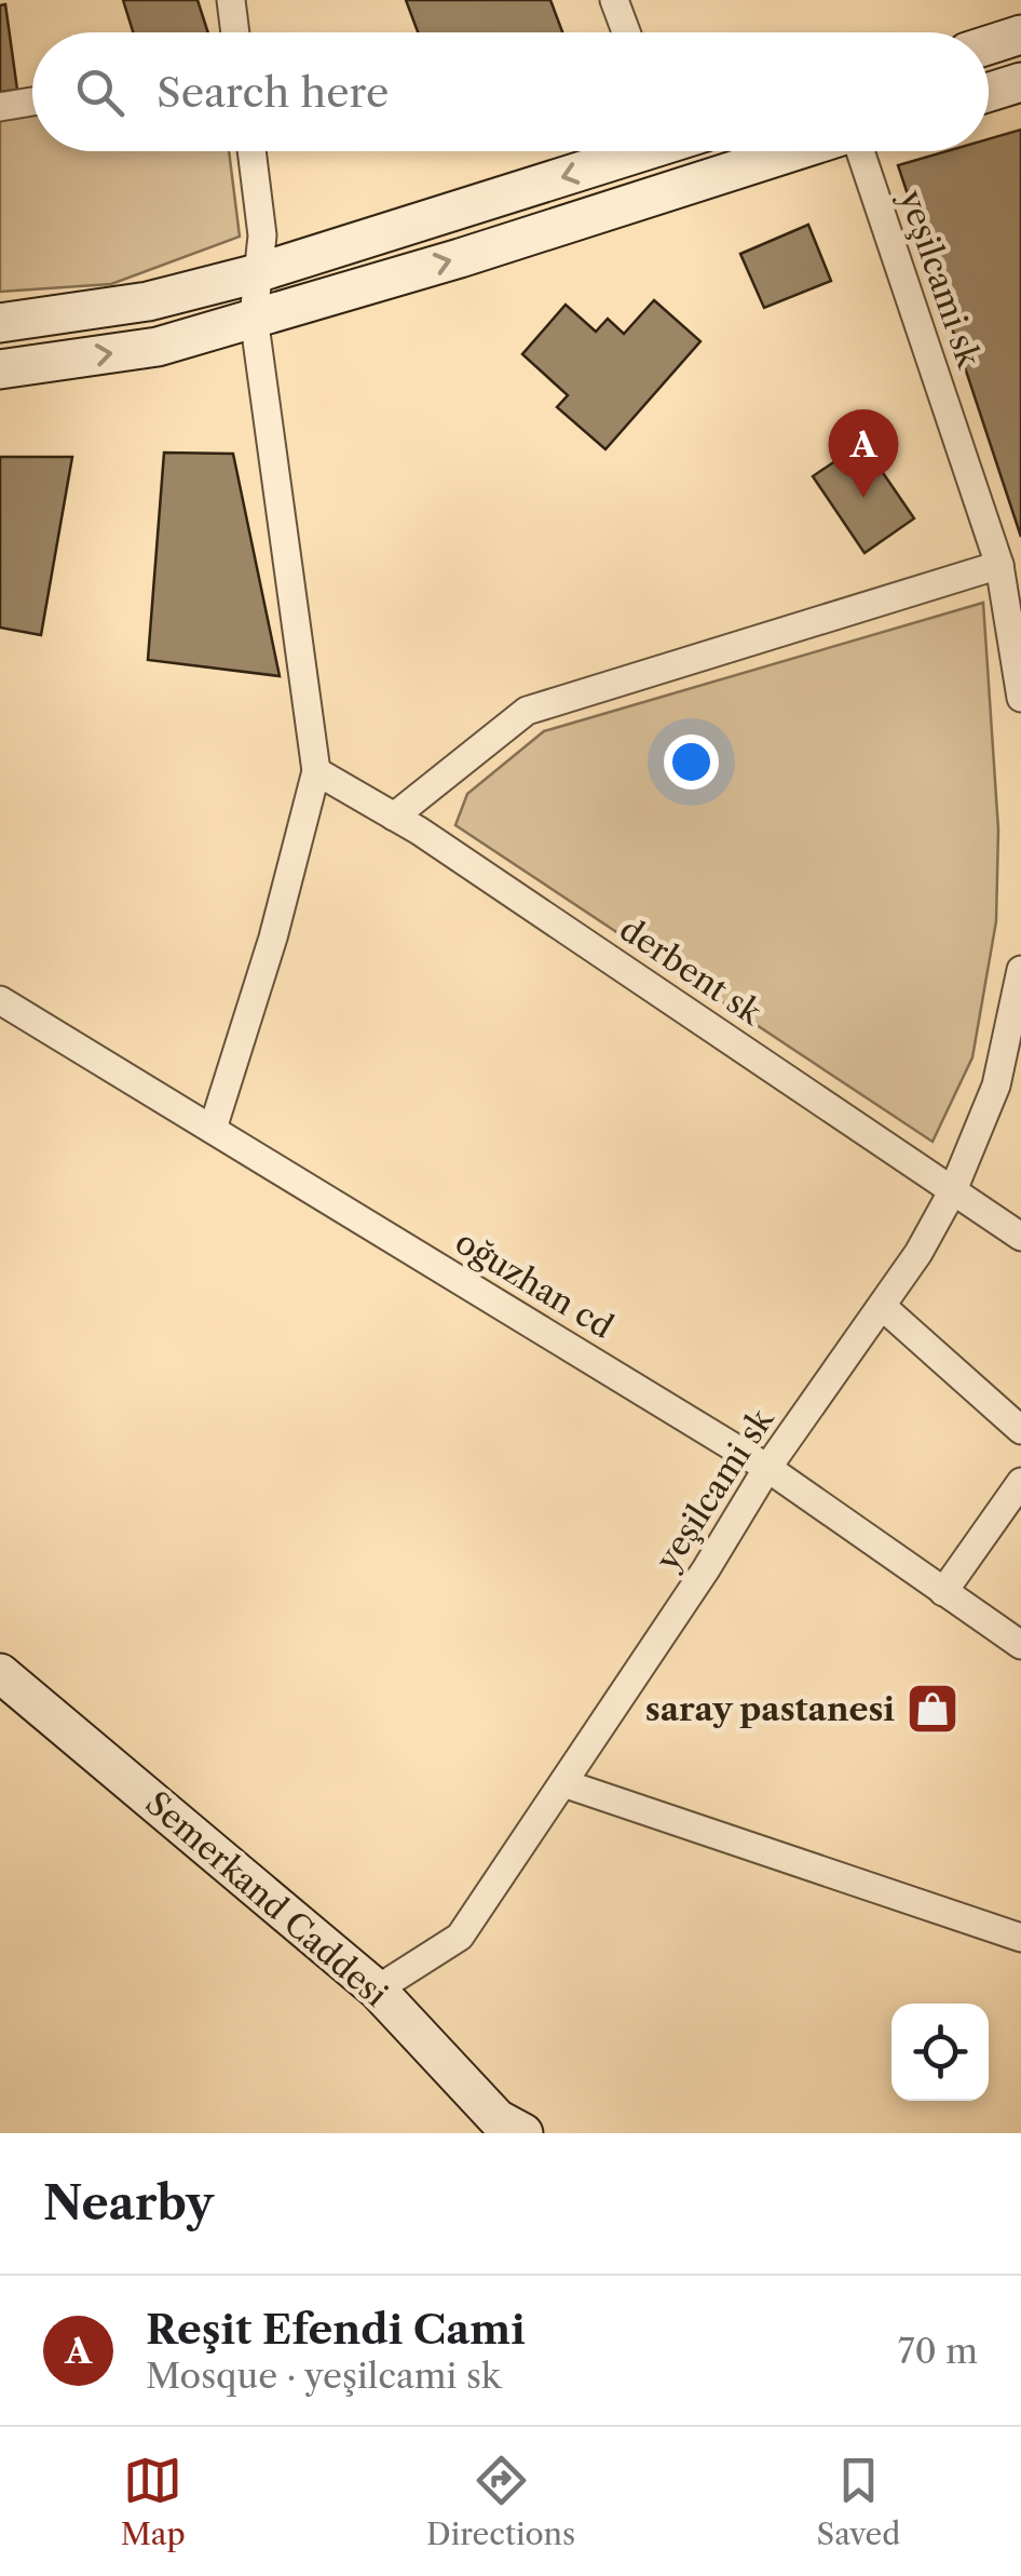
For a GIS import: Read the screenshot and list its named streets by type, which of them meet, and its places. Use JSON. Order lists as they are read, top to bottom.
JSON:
{
  "streets": {
    "street": [
      "yeşilcami sk",
      "derbent sk",
      "oğuzhan cd",
      "Semerkand Caddesi"
    ]
  },
  "crossings": [
    ["yeşilcami sk", "derbent sk"],
    ["yeşilcami sk", "oğuzhan cd"],
    ["yeşilcami sk", "Semerkand Caddesi"]
  ],
  "places": {
    "shop": ["saray pastanesi"]
  },
  "page": {
    "search": "Search here",
    "pins": "A",
    "heading": "Nearby",
    "list": [
      {
        "mark": "A",
        "name": "Reşit Efendi Cami",
        "note": "Mosque · yeşilcami sk",
        "value": "70 m"
      }
    ],
    "nav": ["Map", "Directions", "Saved"]
  }
}
